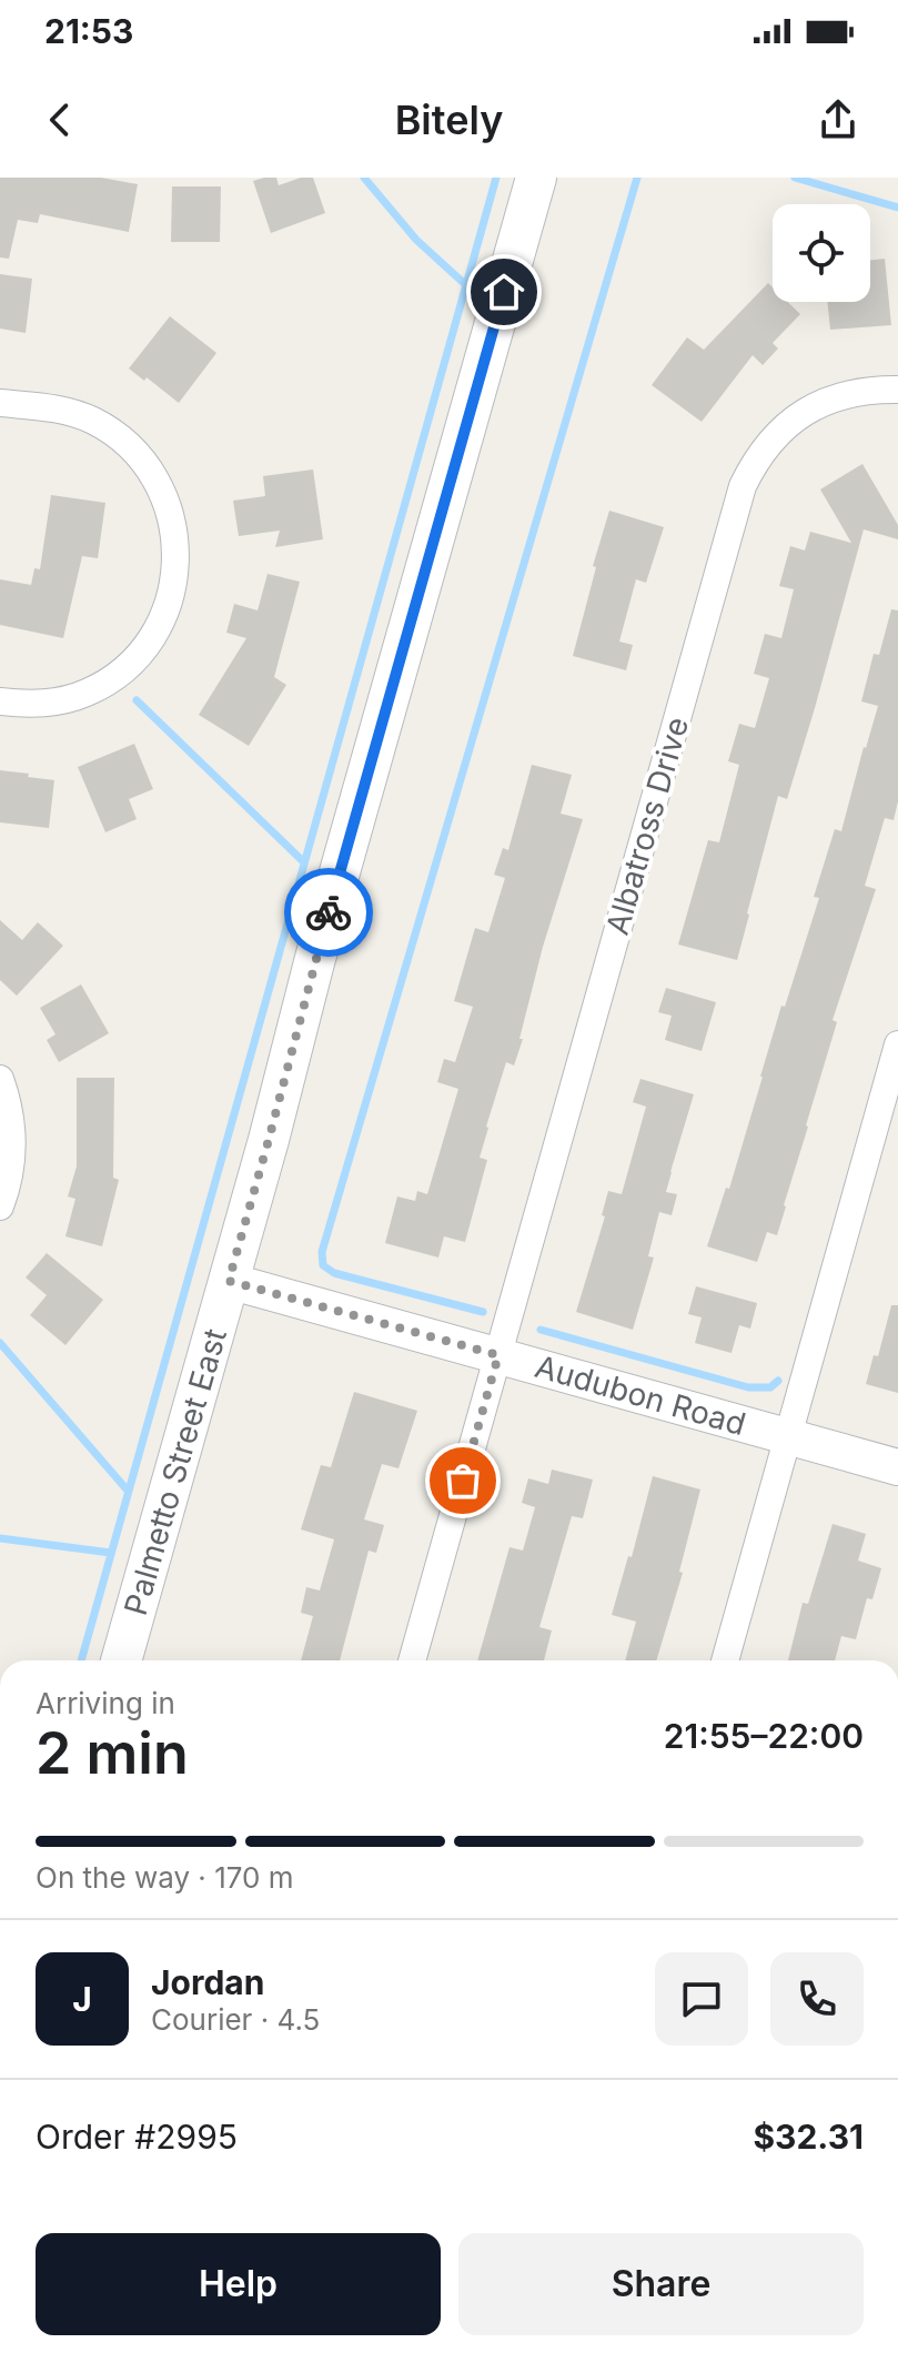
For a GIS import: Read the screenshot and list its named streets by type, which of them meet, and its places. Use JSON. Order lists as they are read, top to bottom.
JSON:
{
  "streets": {
    "main road": ["Palmetto Street East"],
    "street": ["Albatross Drive", "Audubon Road"]
  },
  "crossings": [
    ["Albatross Drive", "Audubon Road"],
    ["Audubon Road", "Palmetto Street East"]
  ],
  "page": {
    "status": "21:53",
    "header": "Bitely",
    "heading": ["2 min", "Arriving in", "21:55–22:00"],
    "panel": [
      "Jordan",
      "Courier · 4.5",
      "Order #2995",
      "$32.31"
    ],
    "bar": "On the way · 170 m",
    "round": "J",
    "buttons": ["Help", "Share"]
  }
}
